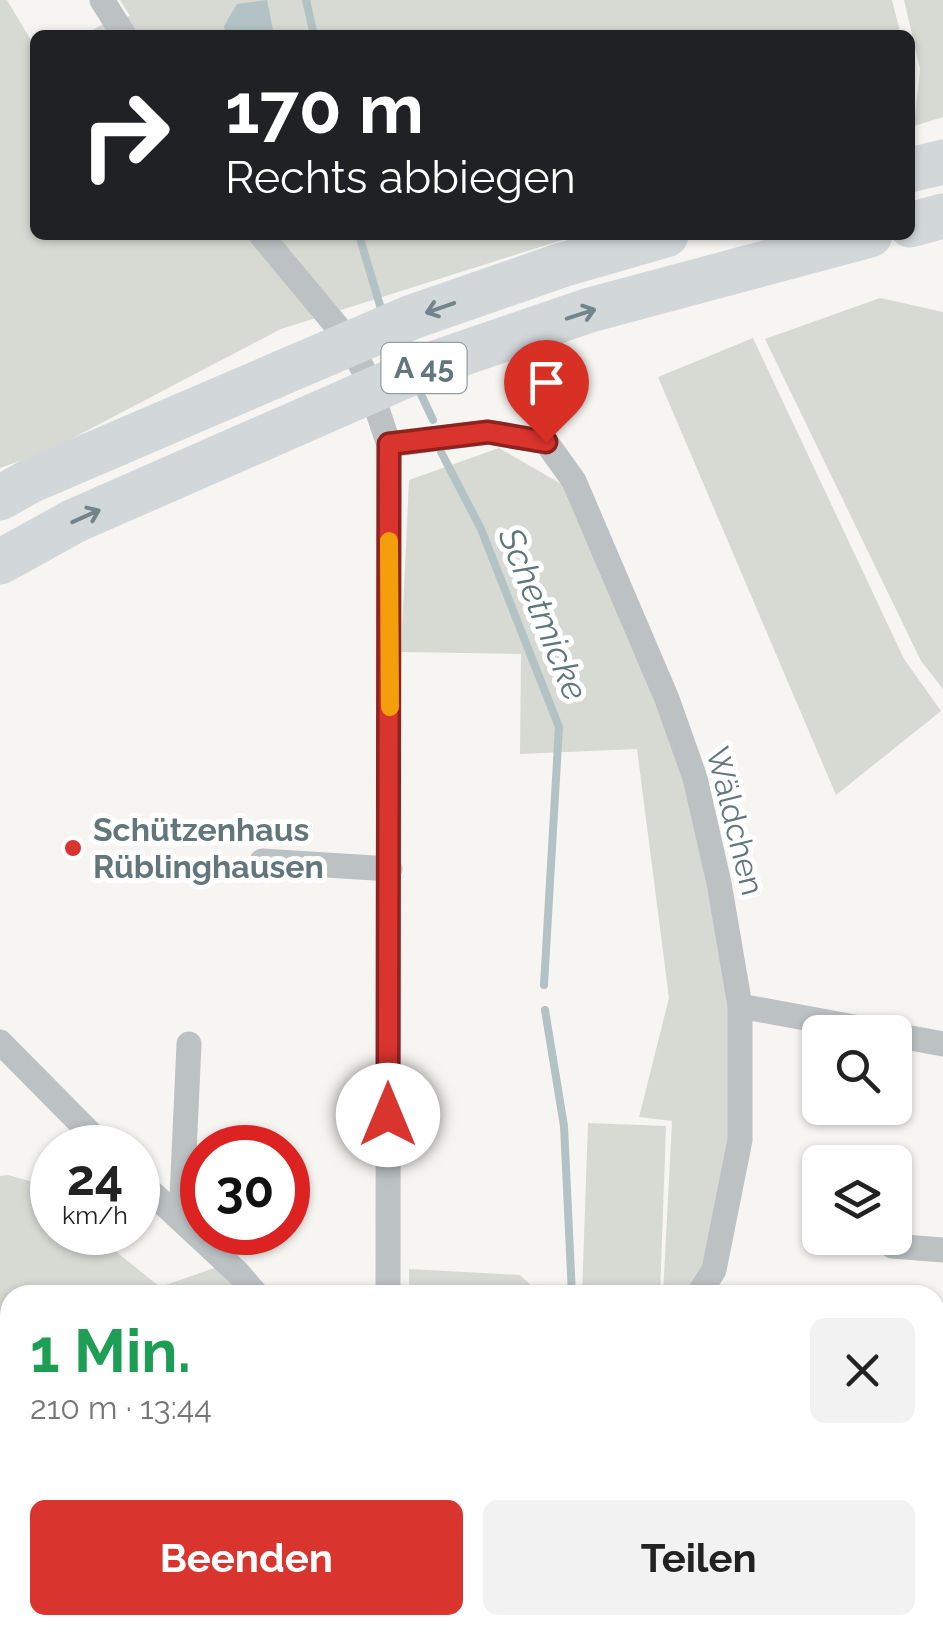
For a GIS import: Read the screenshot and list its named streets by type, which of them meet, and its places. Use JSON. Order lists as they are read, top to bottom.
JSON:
{
  "streets": {
    "highway": ["A 45"],
    "street": ["Wäldchen"]
  },
  "water": ["Schetmicke"],
  "places": ["Schützenhaus Rüblinghausen"],
  "page": {
    "turn": ["170 m", "Rechts abbiegen"],
    "speed": "24 km/h",
    "limit": "30",
    "heading": ["1 Min.", "210 m · 13:44"],
    "buttons": ["Beenden", "Teilen"]
  }
}
